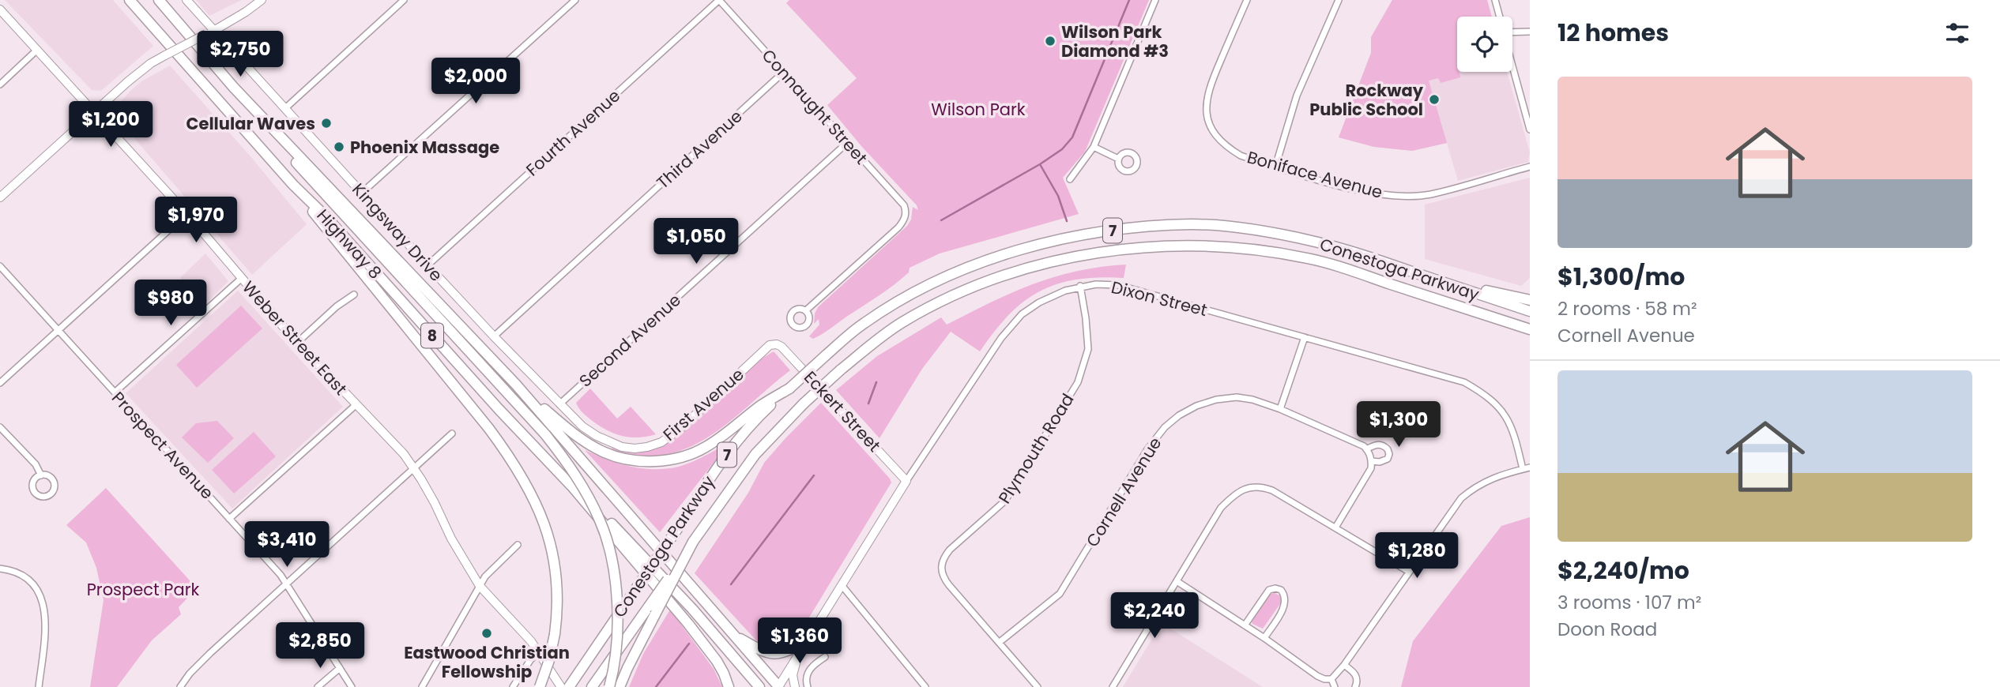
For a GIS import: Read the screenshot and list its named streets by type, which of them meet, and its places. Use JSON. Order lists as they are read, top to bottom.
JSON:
{
  "streets": {
    "highway": [
      "7",
      "Highway 8",
      "Conestoga Parkway",
      "8"
    ],
    "street": [
      "Connaught Street",
      "Fourth Avenue",
      "Third Avenue",
      "Boniface Avenue",
      "Kingsway Drive",
      "Dixon Street",
      "Weber Street East",
      "Second Avenue",
      "First Avenue",
      "Eckert Street",
      "Prospect Avenue",
      "Plymouth Road",
      "Cornell Avenue"
    ]
  },
  "crossings": [
    ["Connaught Street", "Fourth Avenue"],
    ["Connaught Street", "Third Avenue"],
    ["Connaught Street", "Second Avenue"],
    ["Fourth Avenue", "Kingsway Drive"],
    ["Third Avenue", "Kingsway Drive"],
    ["Kingsway Drive", "Second Avenue"],
    ["Kingsway Drive", "First Avenue"],
    ["Dixon Street", "Eckert Street"],
    ["Dixon Street", "Plymouth Road"],
    ["First Avenue", "Eckert Street"],
    ["Plymouth Road", "Cornell Avenue"]
  ],
  "parks": ["Wilson Park", "Prospect Park"],
  "places": [
    "Wilson Park Diamond #3",
    "Rockway Public School",
    "Cellular Waves",
    "Phoenix Massage",
    "Eastwood Christian Fellowship"
  ],
  "page": {
    "heading": "12 homes",
    "price": [
      "$2,750",
      "$2,000",
      "$1,200",
      "$1,970",
      "$1,050",
      "$980",
      "$1,300",
      "$3,410",
      "$1,280",
      "$2,240",
      "$1,360",
      "$2,850"
    ],
    "list": [
      {
        "name": "$1,300/mo",
        "note": "2 rooms · 58 m² · Cornell Avenue"
      },
      {
        "name": "$2,240/mo",
        "note": "3 rooms · 107 m² · Doon Road"
      }
    ]
  }
}
